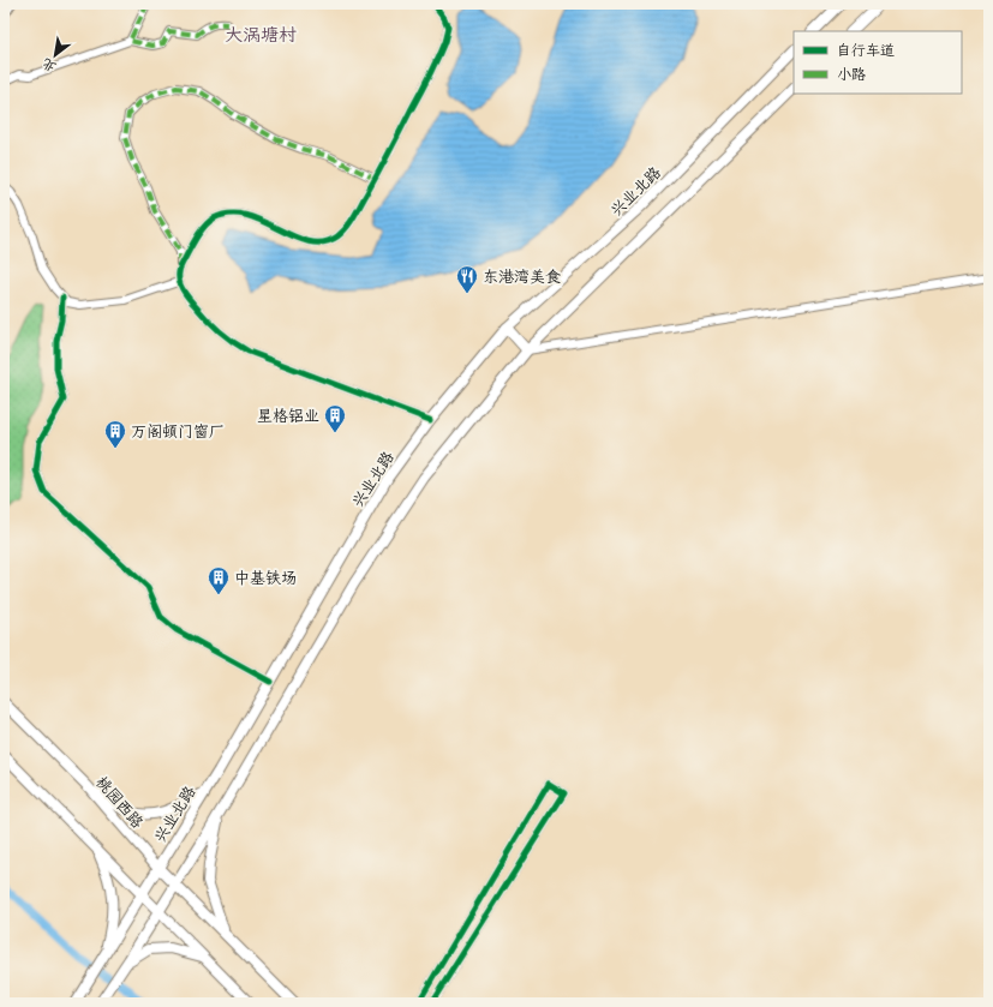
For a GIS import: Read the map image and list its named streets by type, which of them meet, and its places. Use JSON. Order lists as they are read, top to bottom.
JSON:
{
  "streets": {
    "main road": ["兴业北路", "桃园西路"]
  },
  "crossings": [
    ["兴业北路", "桃园西路"]
  ],
  "districts": ["大涡塘村"],
  "places": {
    "restaurant": ["东港湾美食"],
    "building": ["星格铝业", "万阁顿门窗厂", "中基铁场"]
  },
  "legend": ["自行车道", "小路"],
  "north": "bottom left"
}
